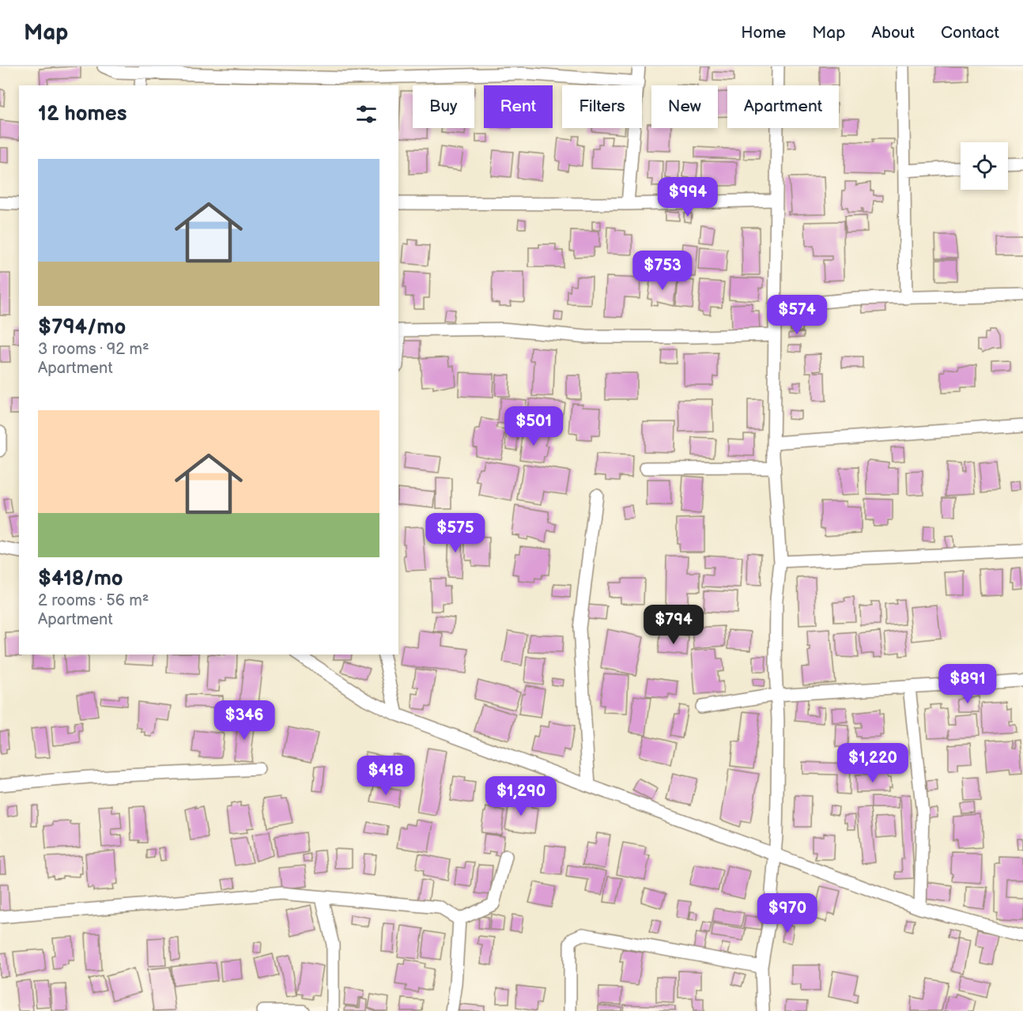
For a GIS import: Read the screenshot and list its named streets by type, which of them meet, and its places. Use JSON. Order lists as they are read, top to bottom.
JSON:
{
  "page": {
    "header": "Map",
    "nav": [
      "Home",
      "Map",
      "About",
      "Contact"
    ],
    "chip": [
      "Buy",
      "Rent",
      "Filters",
      "New",
      "Apartment"
    ],
    "heading": "12 homes",
    "list": [
      {
        "name": "$794/mo",
        "note": "3 rooms · 92 m² · Apartment"
      },
      {
        "name": "$418/mo",
        "note": "2 rooms · 56 m² · Apartment"
      }
    ],
    "price": [
      "$994",
      "$753",
      "$574",
      "$501",
      "$575",
      "$794",
      "$891",
      "$346",
      "$1,220",
      "$418",
      "$1,290",
      "$970"
    ]
  }
}
